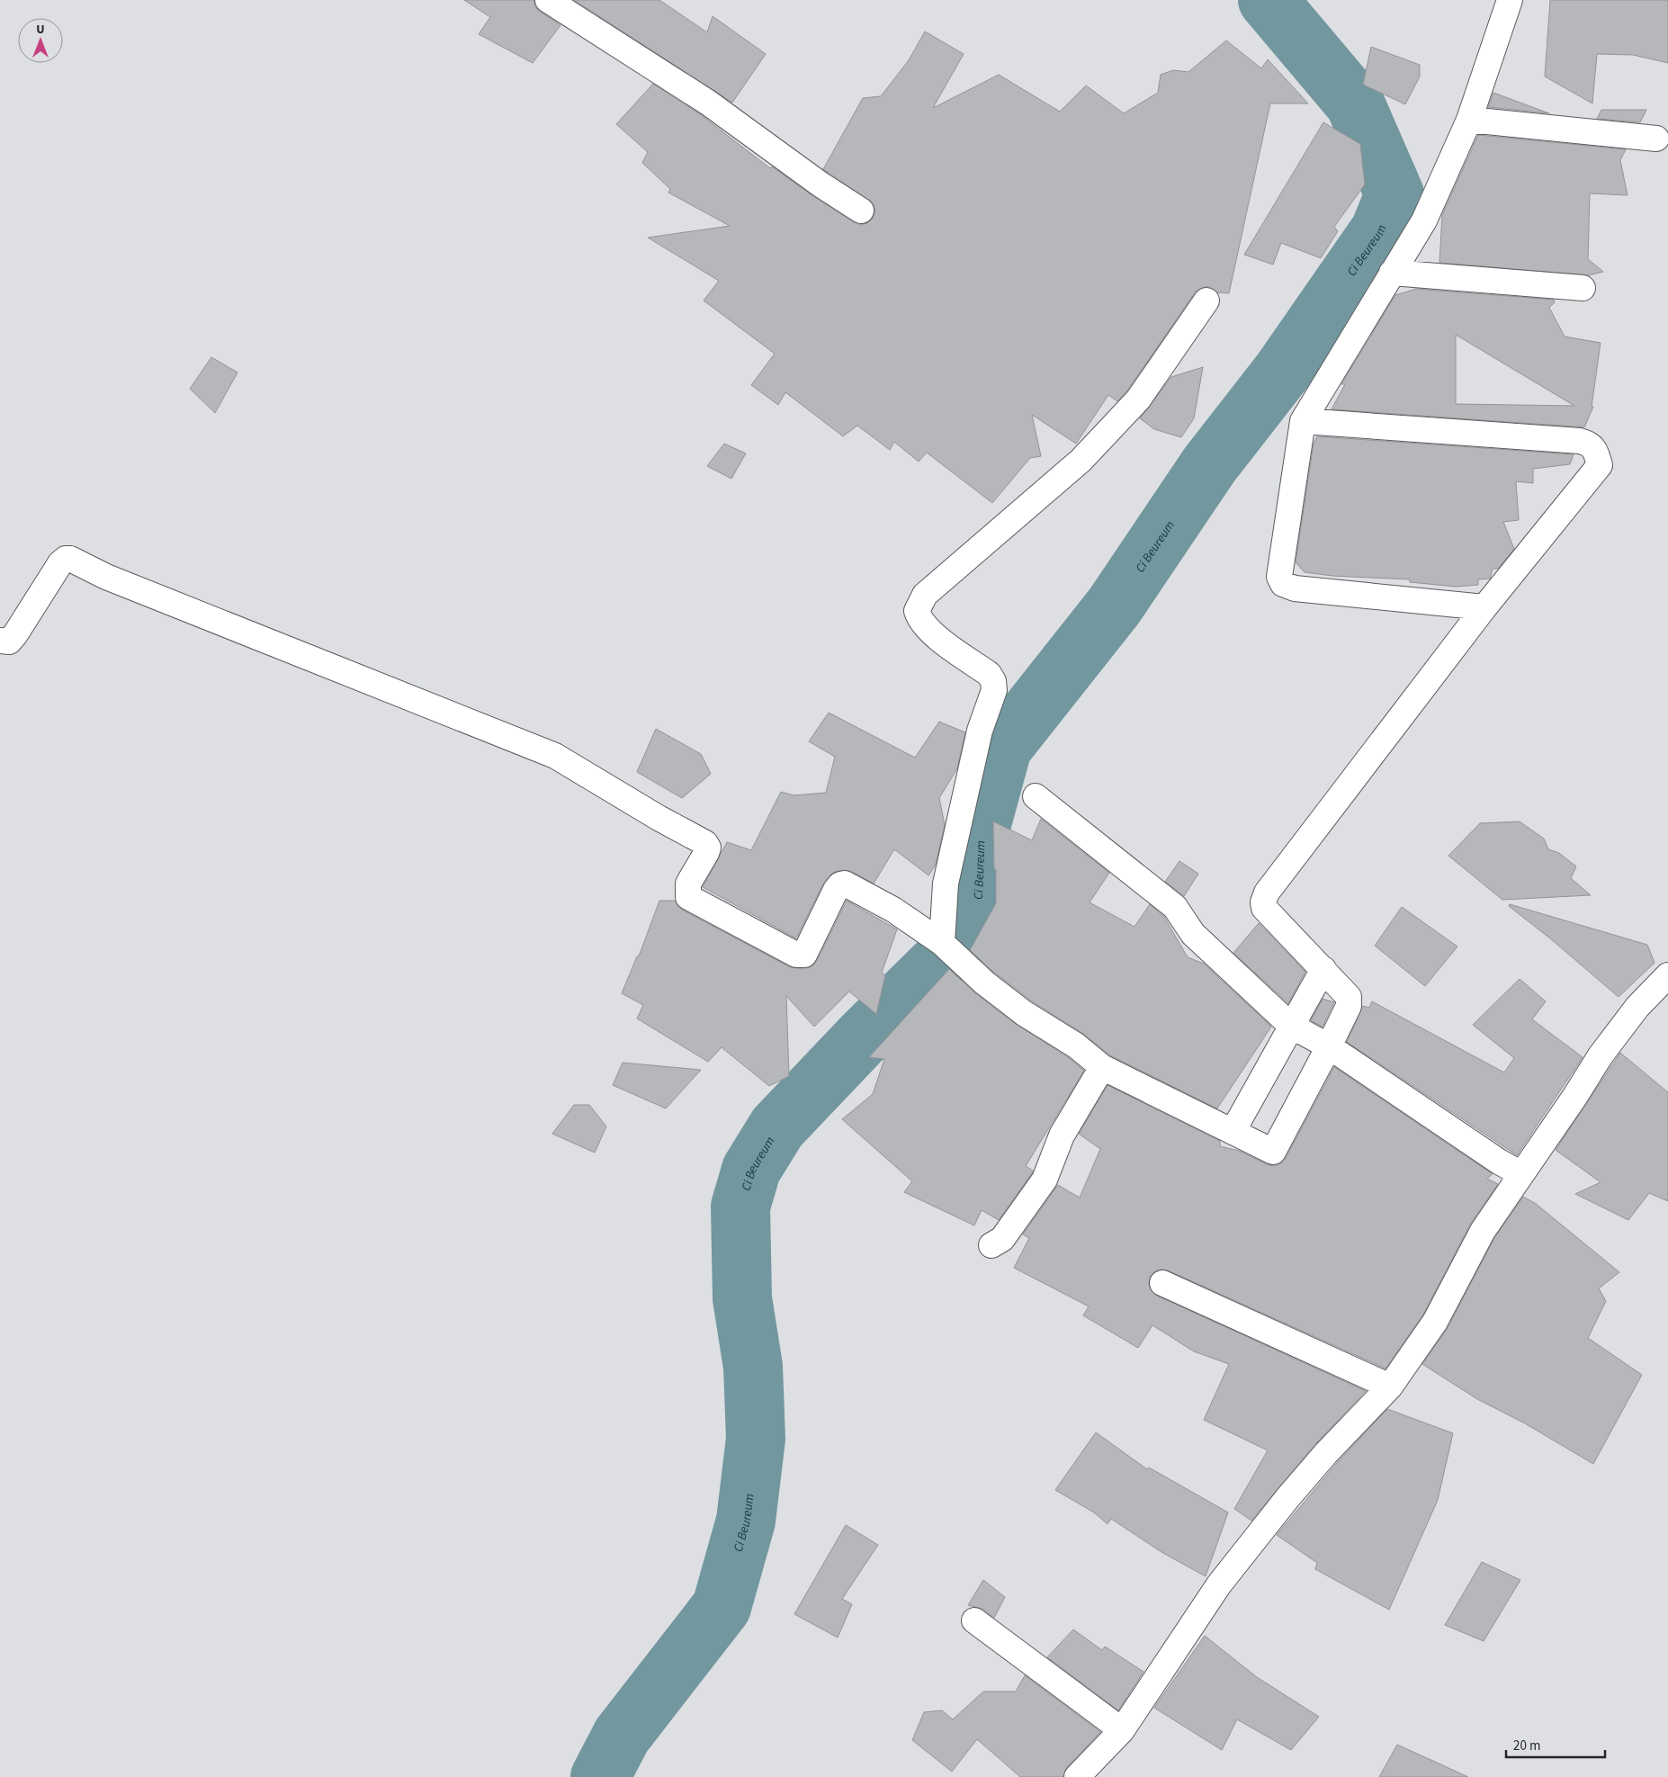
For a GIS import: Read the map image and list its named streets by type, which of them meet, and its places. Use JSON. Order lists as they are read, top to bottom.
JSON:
{
  "water": ["Ci Beureum"],
  "scale_bar": "20 m",
  "north": "top"
}
